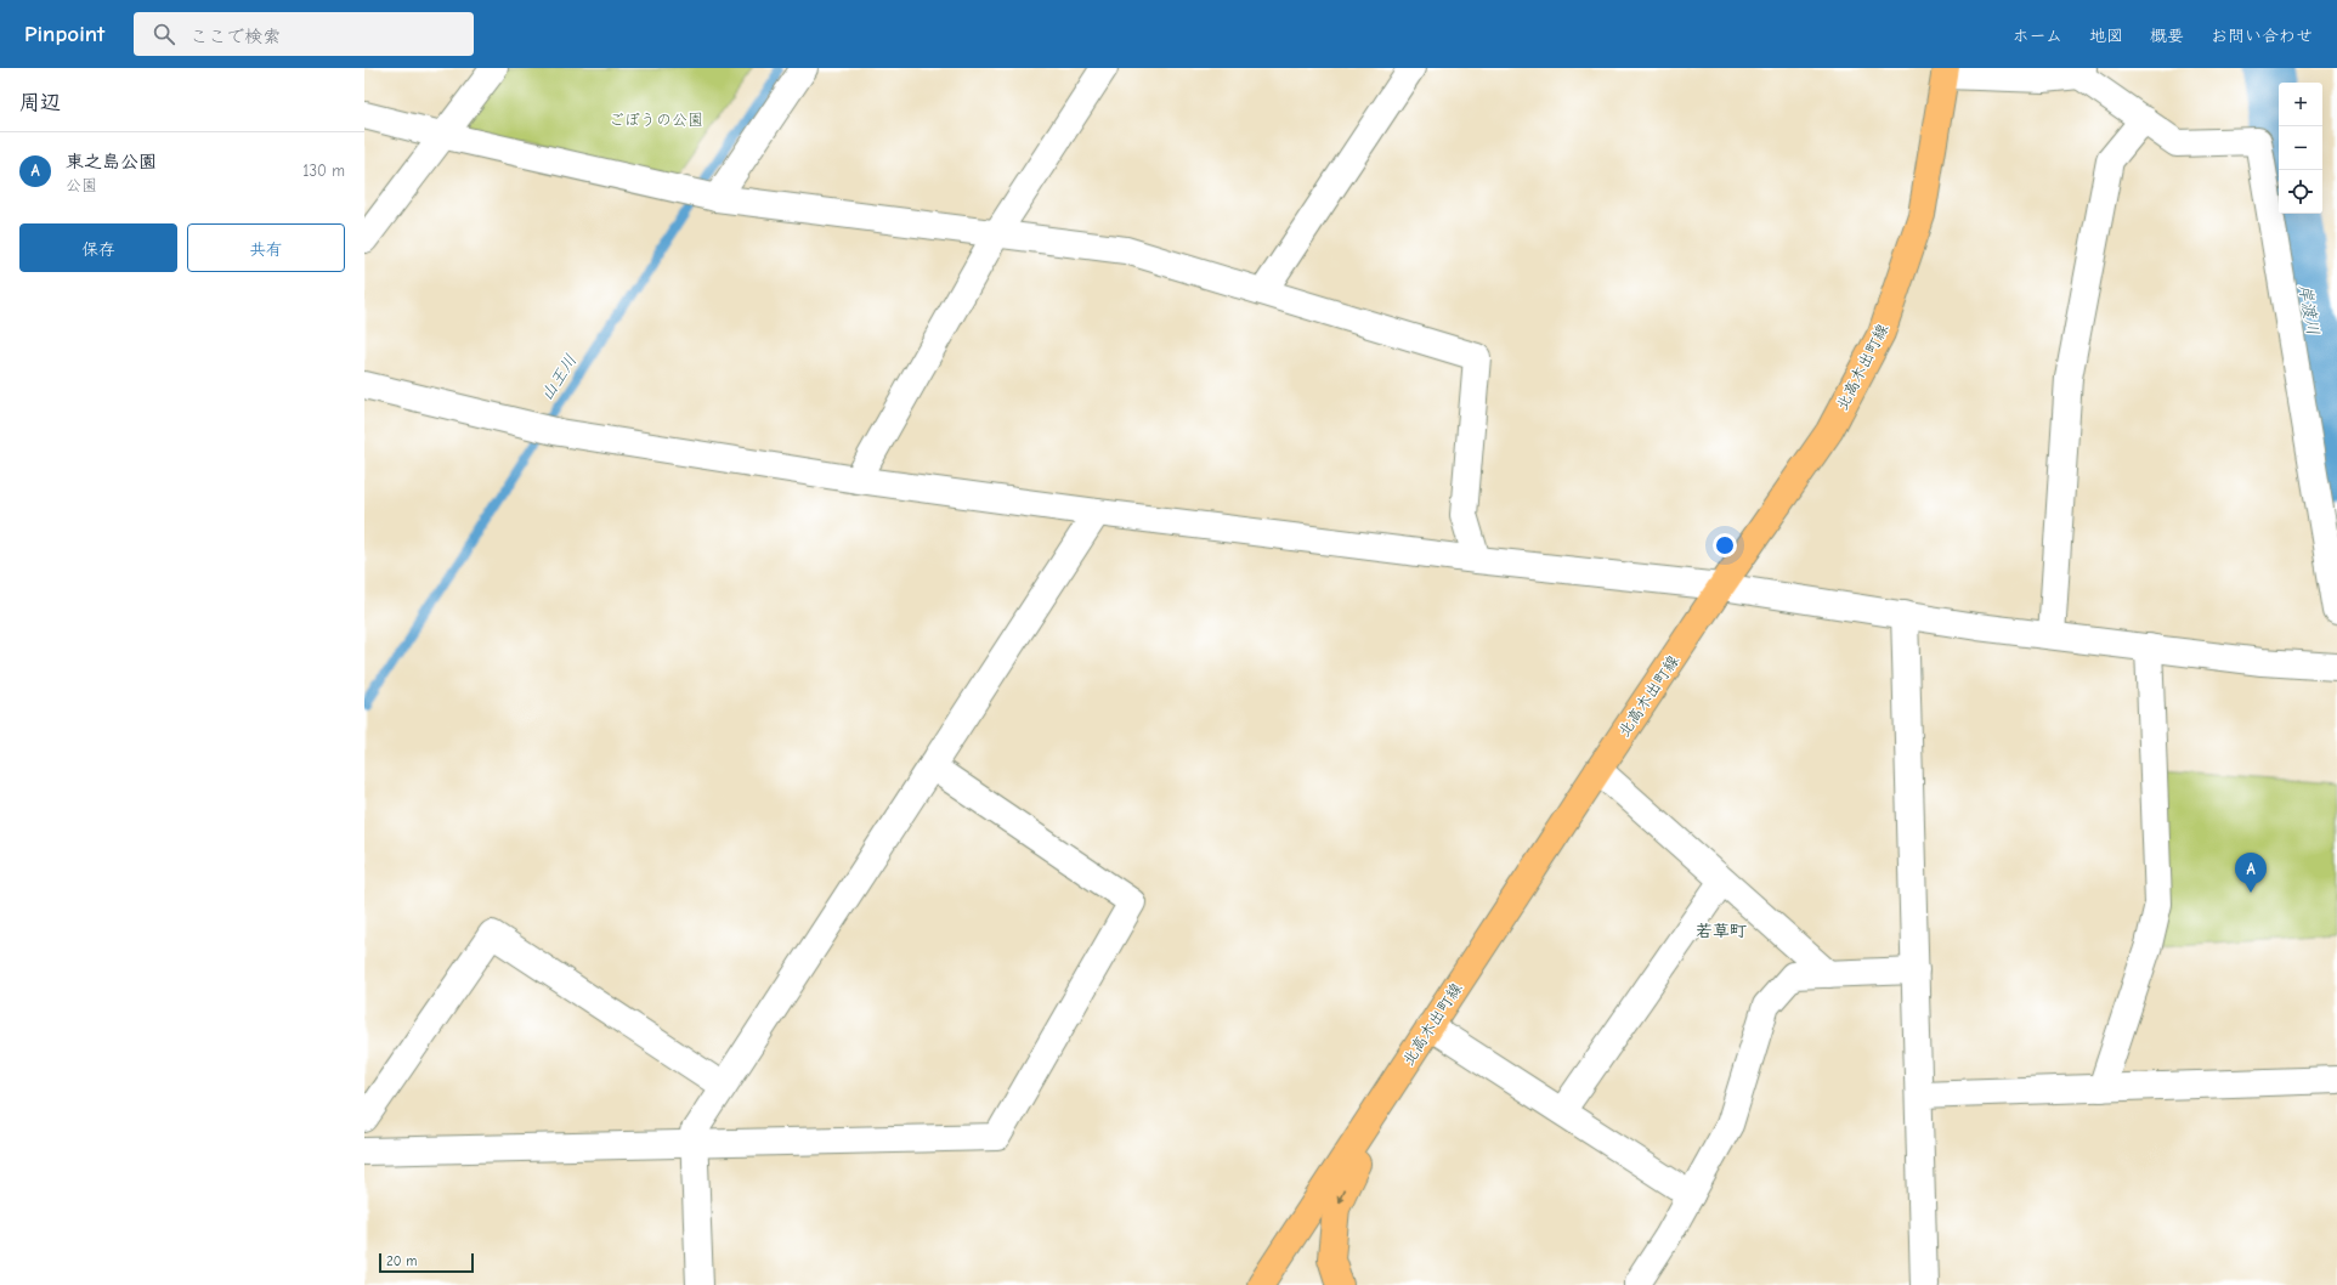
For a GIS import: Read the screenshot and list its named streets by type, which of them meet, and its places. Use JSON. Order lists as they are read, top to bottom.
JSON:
{
  "streets": {
    "main road": ["北高木出町線"]
  },
  "districts": ["若草町"],
  "water": ["岸渡川", "山王川"],
  "parks": ["ごぼうの公園"],
  "scale_bar": "20 m",
  "page": {
    "header": "Pinpoint",
    "search": "ここで検索",
    "nav": [
      "ホーム",
      "地図",
      "概要",
      "お問い合わせ"
    ],
    "heading": "周辺",
    "map_buttons": ["+", "−"],
    "list": [
      {
        "mark": "A",
        "name": "東之島公園",
        "note": "公園",
        "value": "130 m"
      }
    ],
    "buttons": ["保存", "共有"],
    "pins": "A",
    "scale": "20 m"
  }
}
